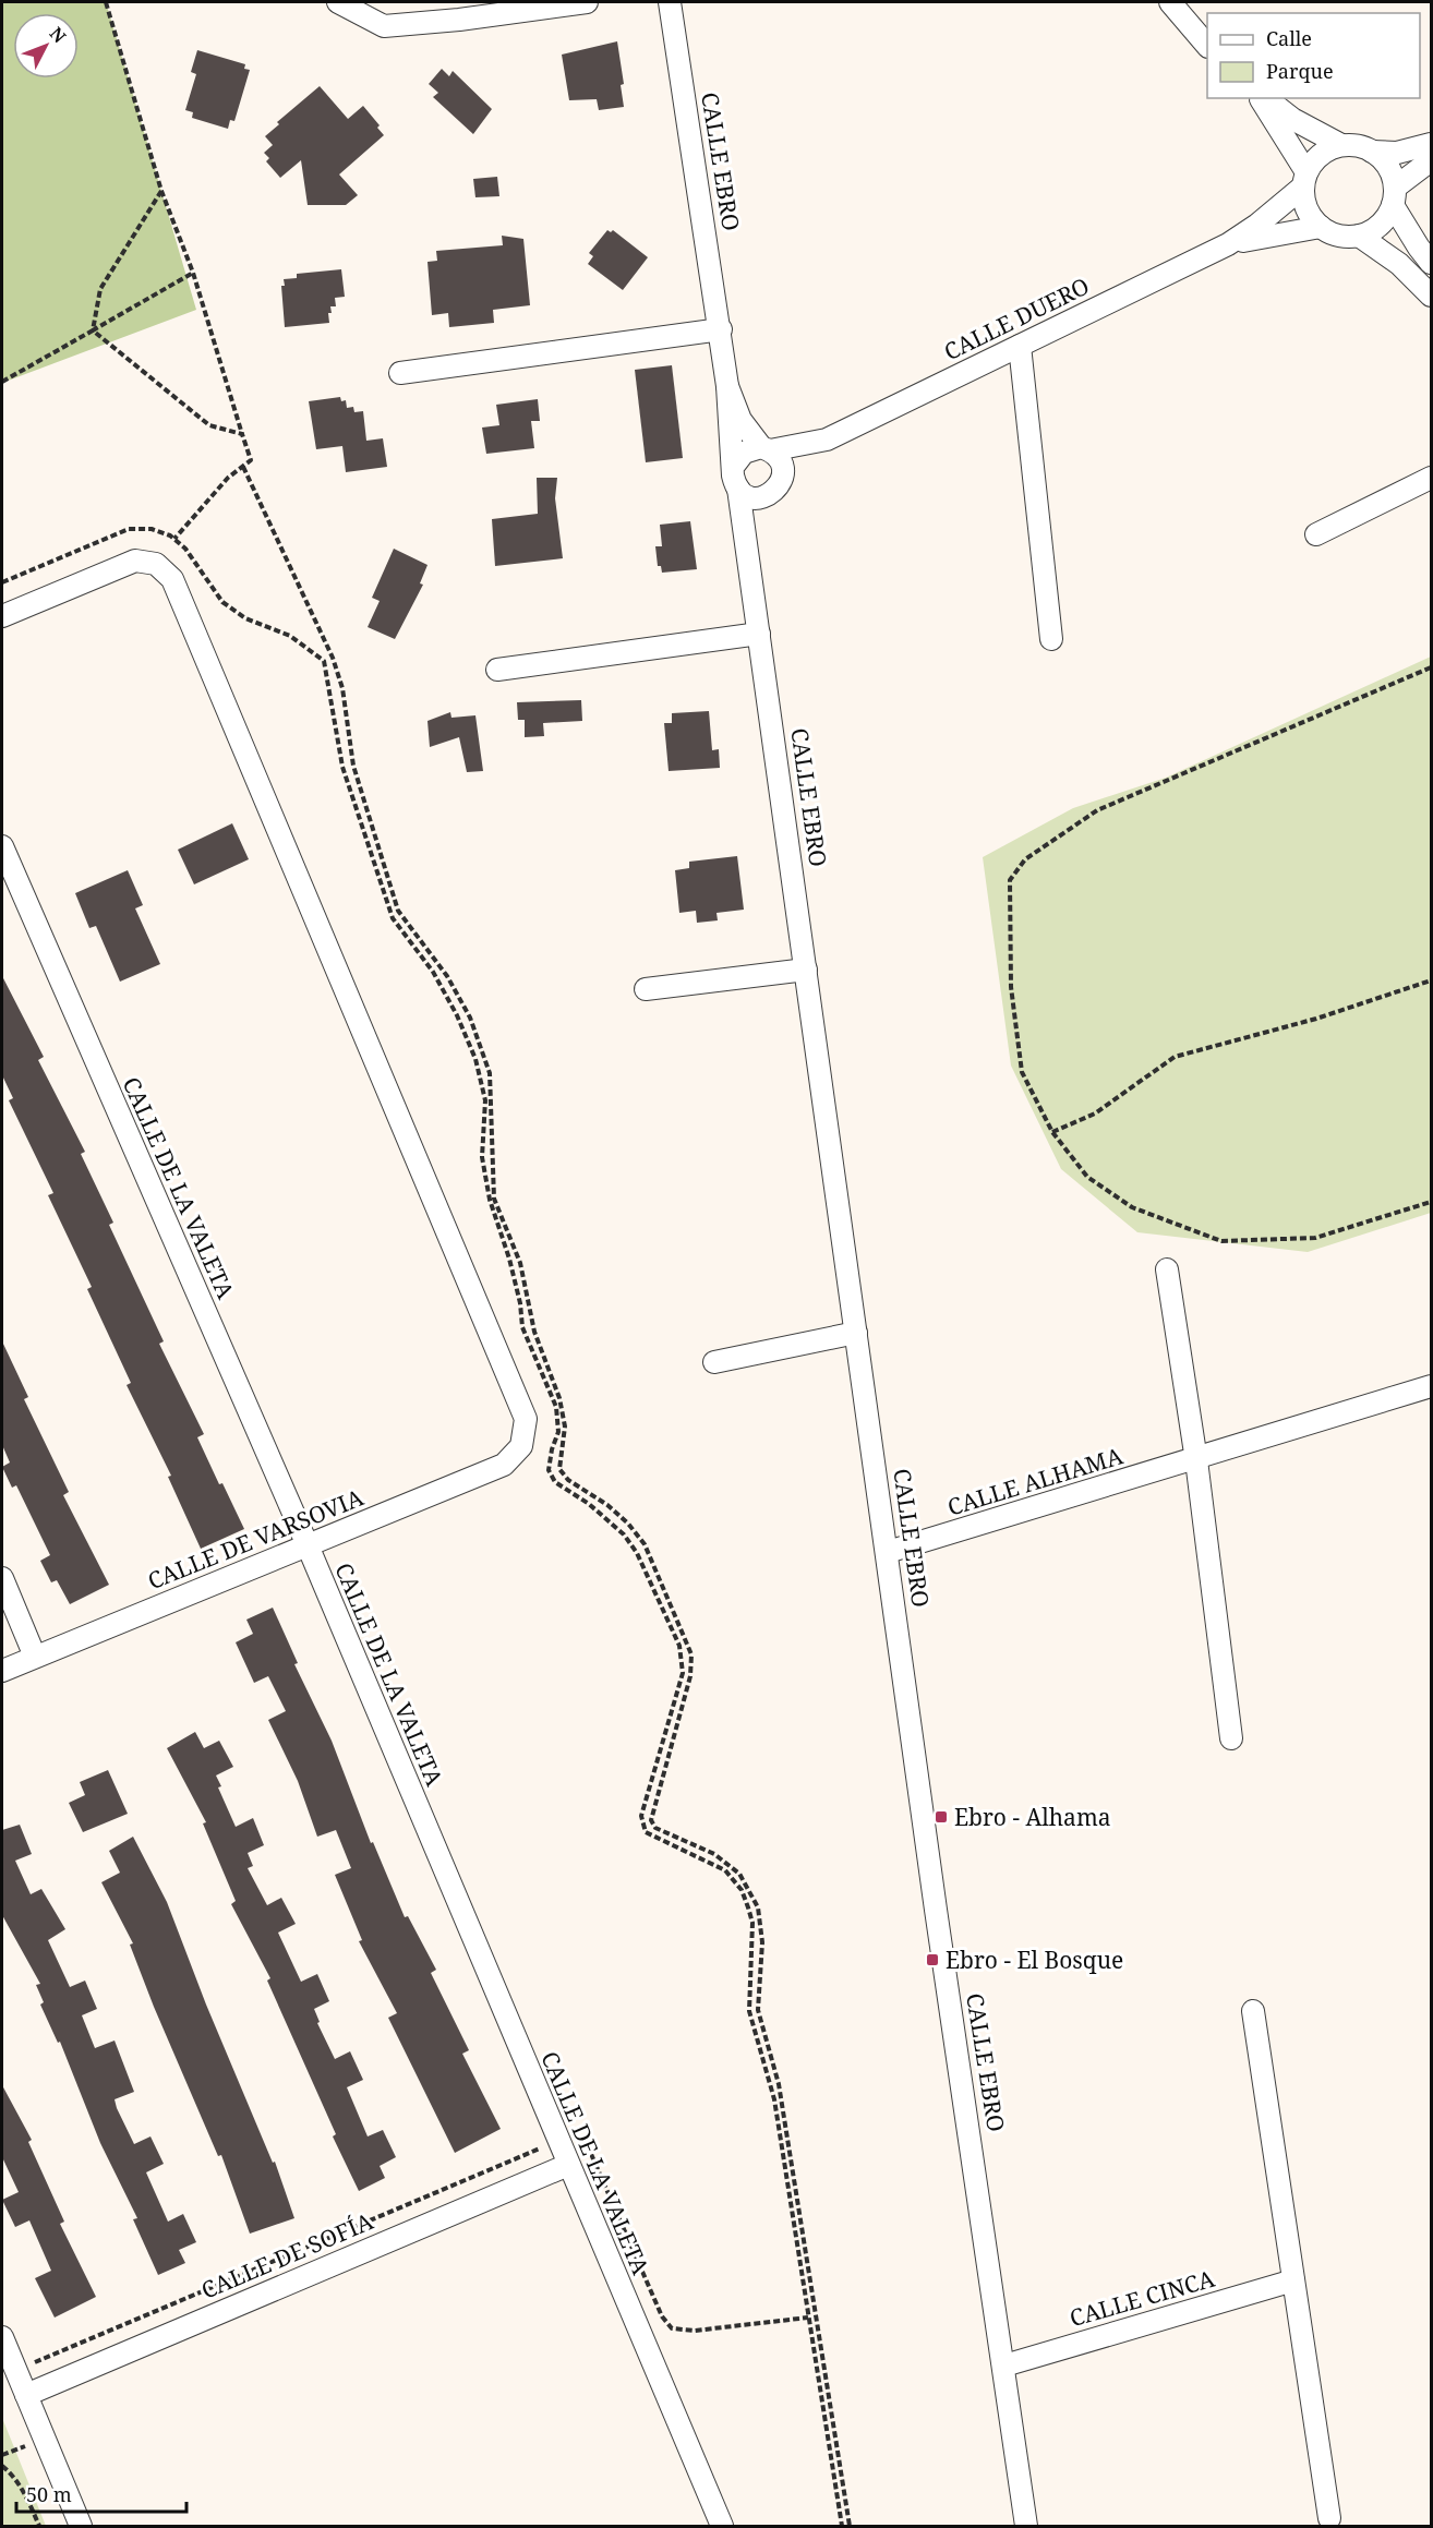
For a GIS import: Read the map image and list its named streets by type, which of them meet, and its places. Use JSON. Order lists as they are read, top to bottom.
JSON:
{
  "streets": {
    "street": [
      "CALLE EBRO",
      "CALLE DUERO",
      "CALLE DE LA VALETA",
      "CALLE ALHAMA",
      "CALLE DE VARSOVIA",
      "CALLE DE SOFÍA",
      "CALLE CINCA"
    ]
  },
  "crossings": [
    ["CALLE EBRO", "CALLE DUERO"],
    ["CALLE EBRO", "CALLE ALHAMA"],
    ["CALLE EBRO", "CALLE CINCA"],
    ["CALLE DE LA VALETA", "CALLE DE VARSOVIA"],
    ["CALLE DE LA VALETA", "CALLE DE SOFÍA"]
  ],
  "places": {
    "transit": ["Ebro - Alhama", "Ebro - El Bosque"]
  },
  "legend": ["Calle", "Parque"],
  "scale_bar": "50 m",
  "north": "top right"
}
